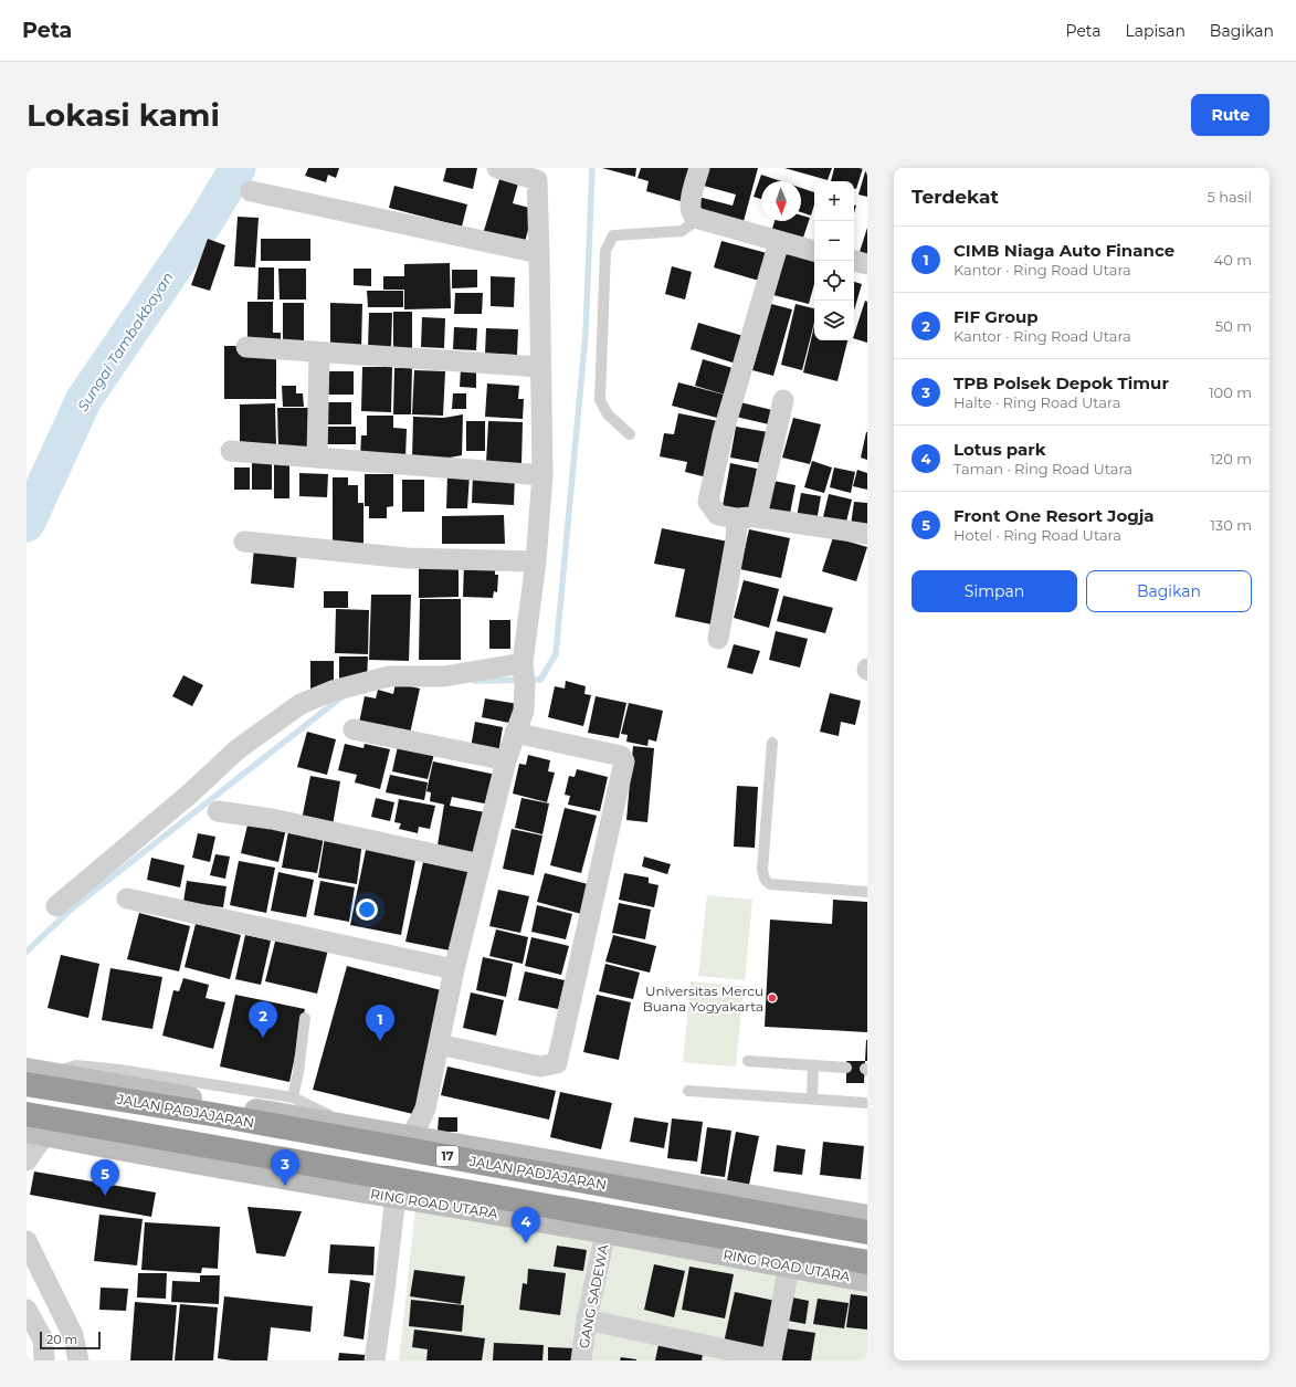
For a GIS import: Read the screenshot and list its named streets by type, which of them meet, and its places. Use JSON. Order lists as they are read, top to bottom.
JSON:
{
  "streets": {
    "highway": ["JALAN PADJAJARAN", "17"],
    "street": ["RING ROAD UTARA", "GANG SADEWA"]
  },
  "crossings": [
    ["17", "RING ROAD UTARA"],
    ["RING ROAD UTARA", "GANG SADEWA"]
  ],
  "water": ["Sungai Tambakbayan"],
  "places": ["Universitas Mercu Buana Yogyakarta"],
  "scale_bar": "20 m",
  "north": "bottom",
  "page": {
    "header": "Peta",
    "nav": ["Peta", "Lapisan", "Bagikan"],
    "buttons": [
      "Rute",
      ["Simpan", "Bagikan"]
    ],
    "title": "Lokasi kami",
    "heading": ["Terdekat", "5 hasil"],
    "map_buttons": ["+", "−"],
    "list": [
      {
        "mark": "1",
        "name": "CIMB Niaga Auto Finance",
        "note": "Kantor · Ring Road Utara",
        "value": "40 m"
      },
      {
        "mark": "2",
        "name": "FIF Group",
        "note": "Kantor · Ring Road Utara",
        "value": "50 m"
      },
      {
        "mark": "3",
        "name": "TPB Polsek Depok Timur",
        "note": "Halte · Ring Road Utara",
        "value": "100 m"
      },
      {
        "mark": "4",
        "name": "Lotus park",
        "note": "Taman · Ring Road Utara",
        "value": "120 m"
      },
      {
        "mark": "5",
        "name": "Front One Resort Jogja",
        "note": "Hotel · Ring Road Utara",
        "value": "130 m"
      }
    ],
    "pins": [
      "2",
      "1",
      "3",
      "5",
      "4"
    ],
    "scale": "20 m"
  }
}
